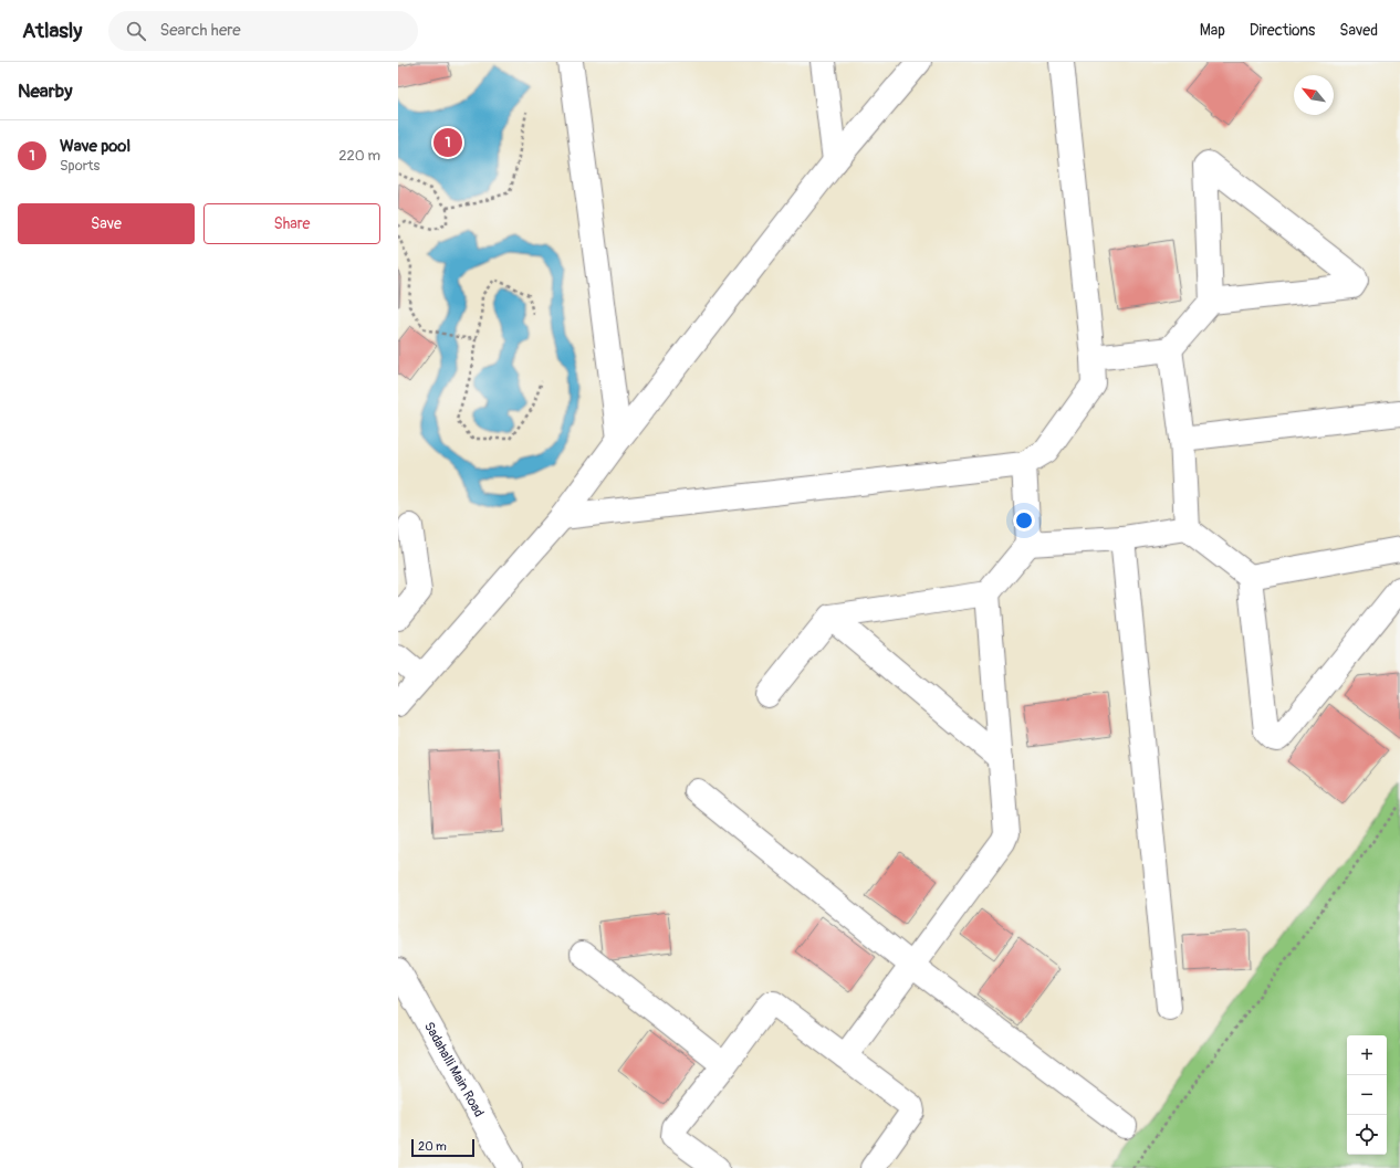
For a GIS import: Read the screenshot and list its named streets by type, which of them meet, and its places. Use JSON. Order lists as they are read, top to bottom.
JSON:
{
  "streets": {
    "street": ["Sadahalli Main Road"]
  },
  "scale_bar": "20 m",
  "north": "top left",
  "page": {
    "header": "Atlasly",
    "search": "Search here",
    "nav": ["Map", "Directions", "Saved"],
    "heading": "Nearby",
    "list": [
      {
        "mark": "1",
        "name": "Wave pool",
        "note": "Sports",
        "value": "220 m"
      }
    ],
    "pins": "1",
    "buttons": ["Save", "Share"],
    "map_buttons": ["+", "−"],
    "scale": "20 m"
  }
}
